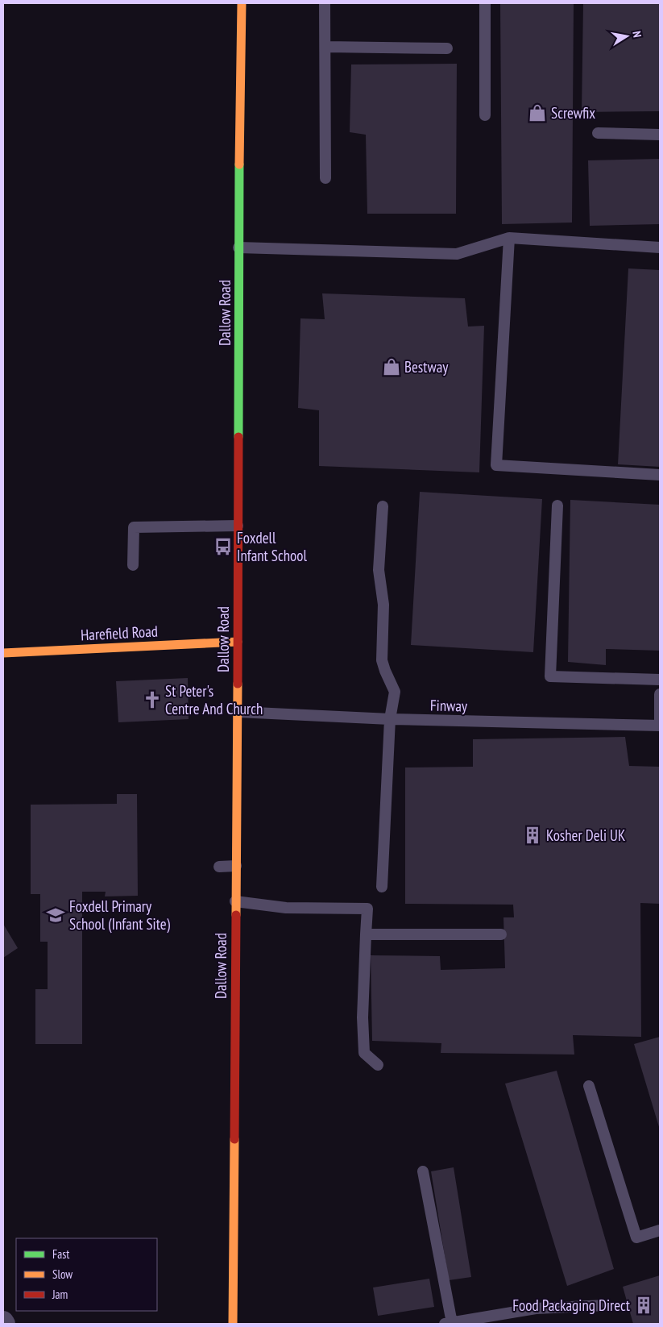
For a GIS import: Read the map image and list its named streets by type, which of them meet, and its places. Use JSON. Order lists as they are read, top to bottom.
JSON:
{
  "streets": {
    "street": ["Dallow Road", "Harefield Road"],
    "lane": ["Finway"]
  },
  "crossings": [
    ["Dallow Road", "Harefield Road"],
    ["Dallow Road", "Finway"]
  ],
  "places": {
    "shop": ["Screwfix", "Bestway"],
    "bus stop": ["Foxdell Infant School"],
    "church": ["St Peter's Centre And Church"],
    "building": ["Kosher Deli UK", "Food Packaging Direct"],
    "school or university": ["Foxdell Primary School (Infant Site)"]
  },
  "legend": ["Fast", "Slow", "Jam"],
  "north": "right"
}
